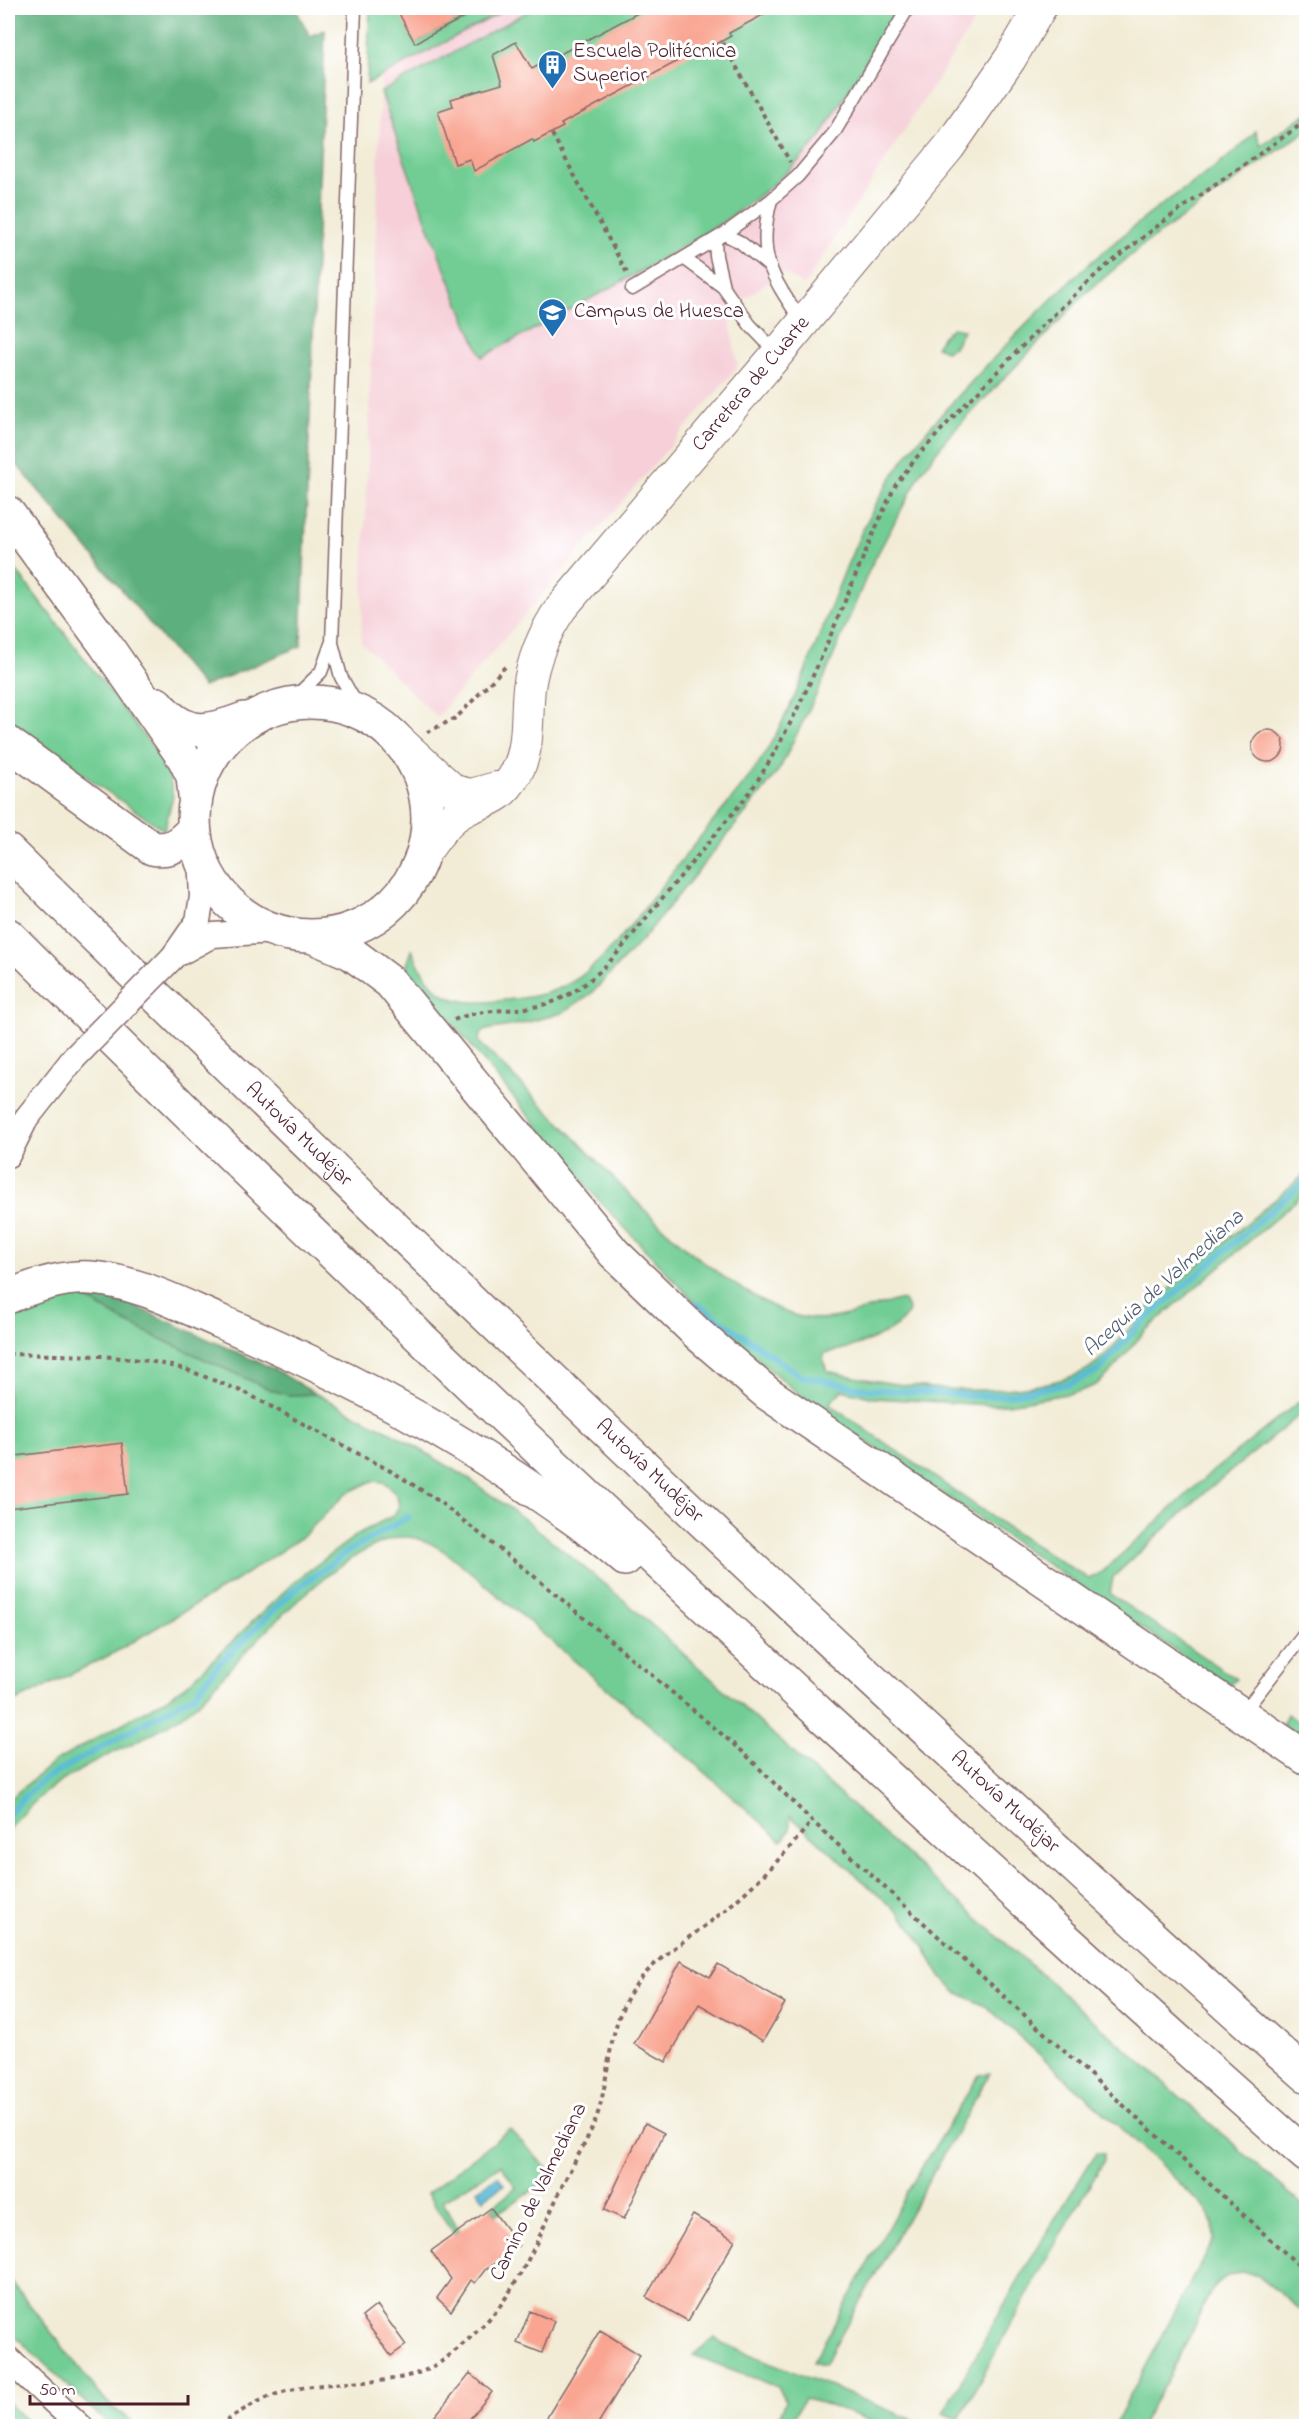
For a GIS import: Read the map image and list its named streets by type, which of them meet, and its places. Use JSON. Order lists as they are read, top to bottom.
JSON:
{
  "streets": {
    "highway": ["Autovía Mudéjar"],
    "street": ["Carretera de Cuarte"],
    "path": ["Camino de Valmediana"]
  },
  "water": ["Acequia de Valmediana"],
  "places": {
    "building": ["Escuela Politécnica Superior"],
    "school or university": ["Campus de Huesca"]
  },
  "scale_bar": "50 m"
}
